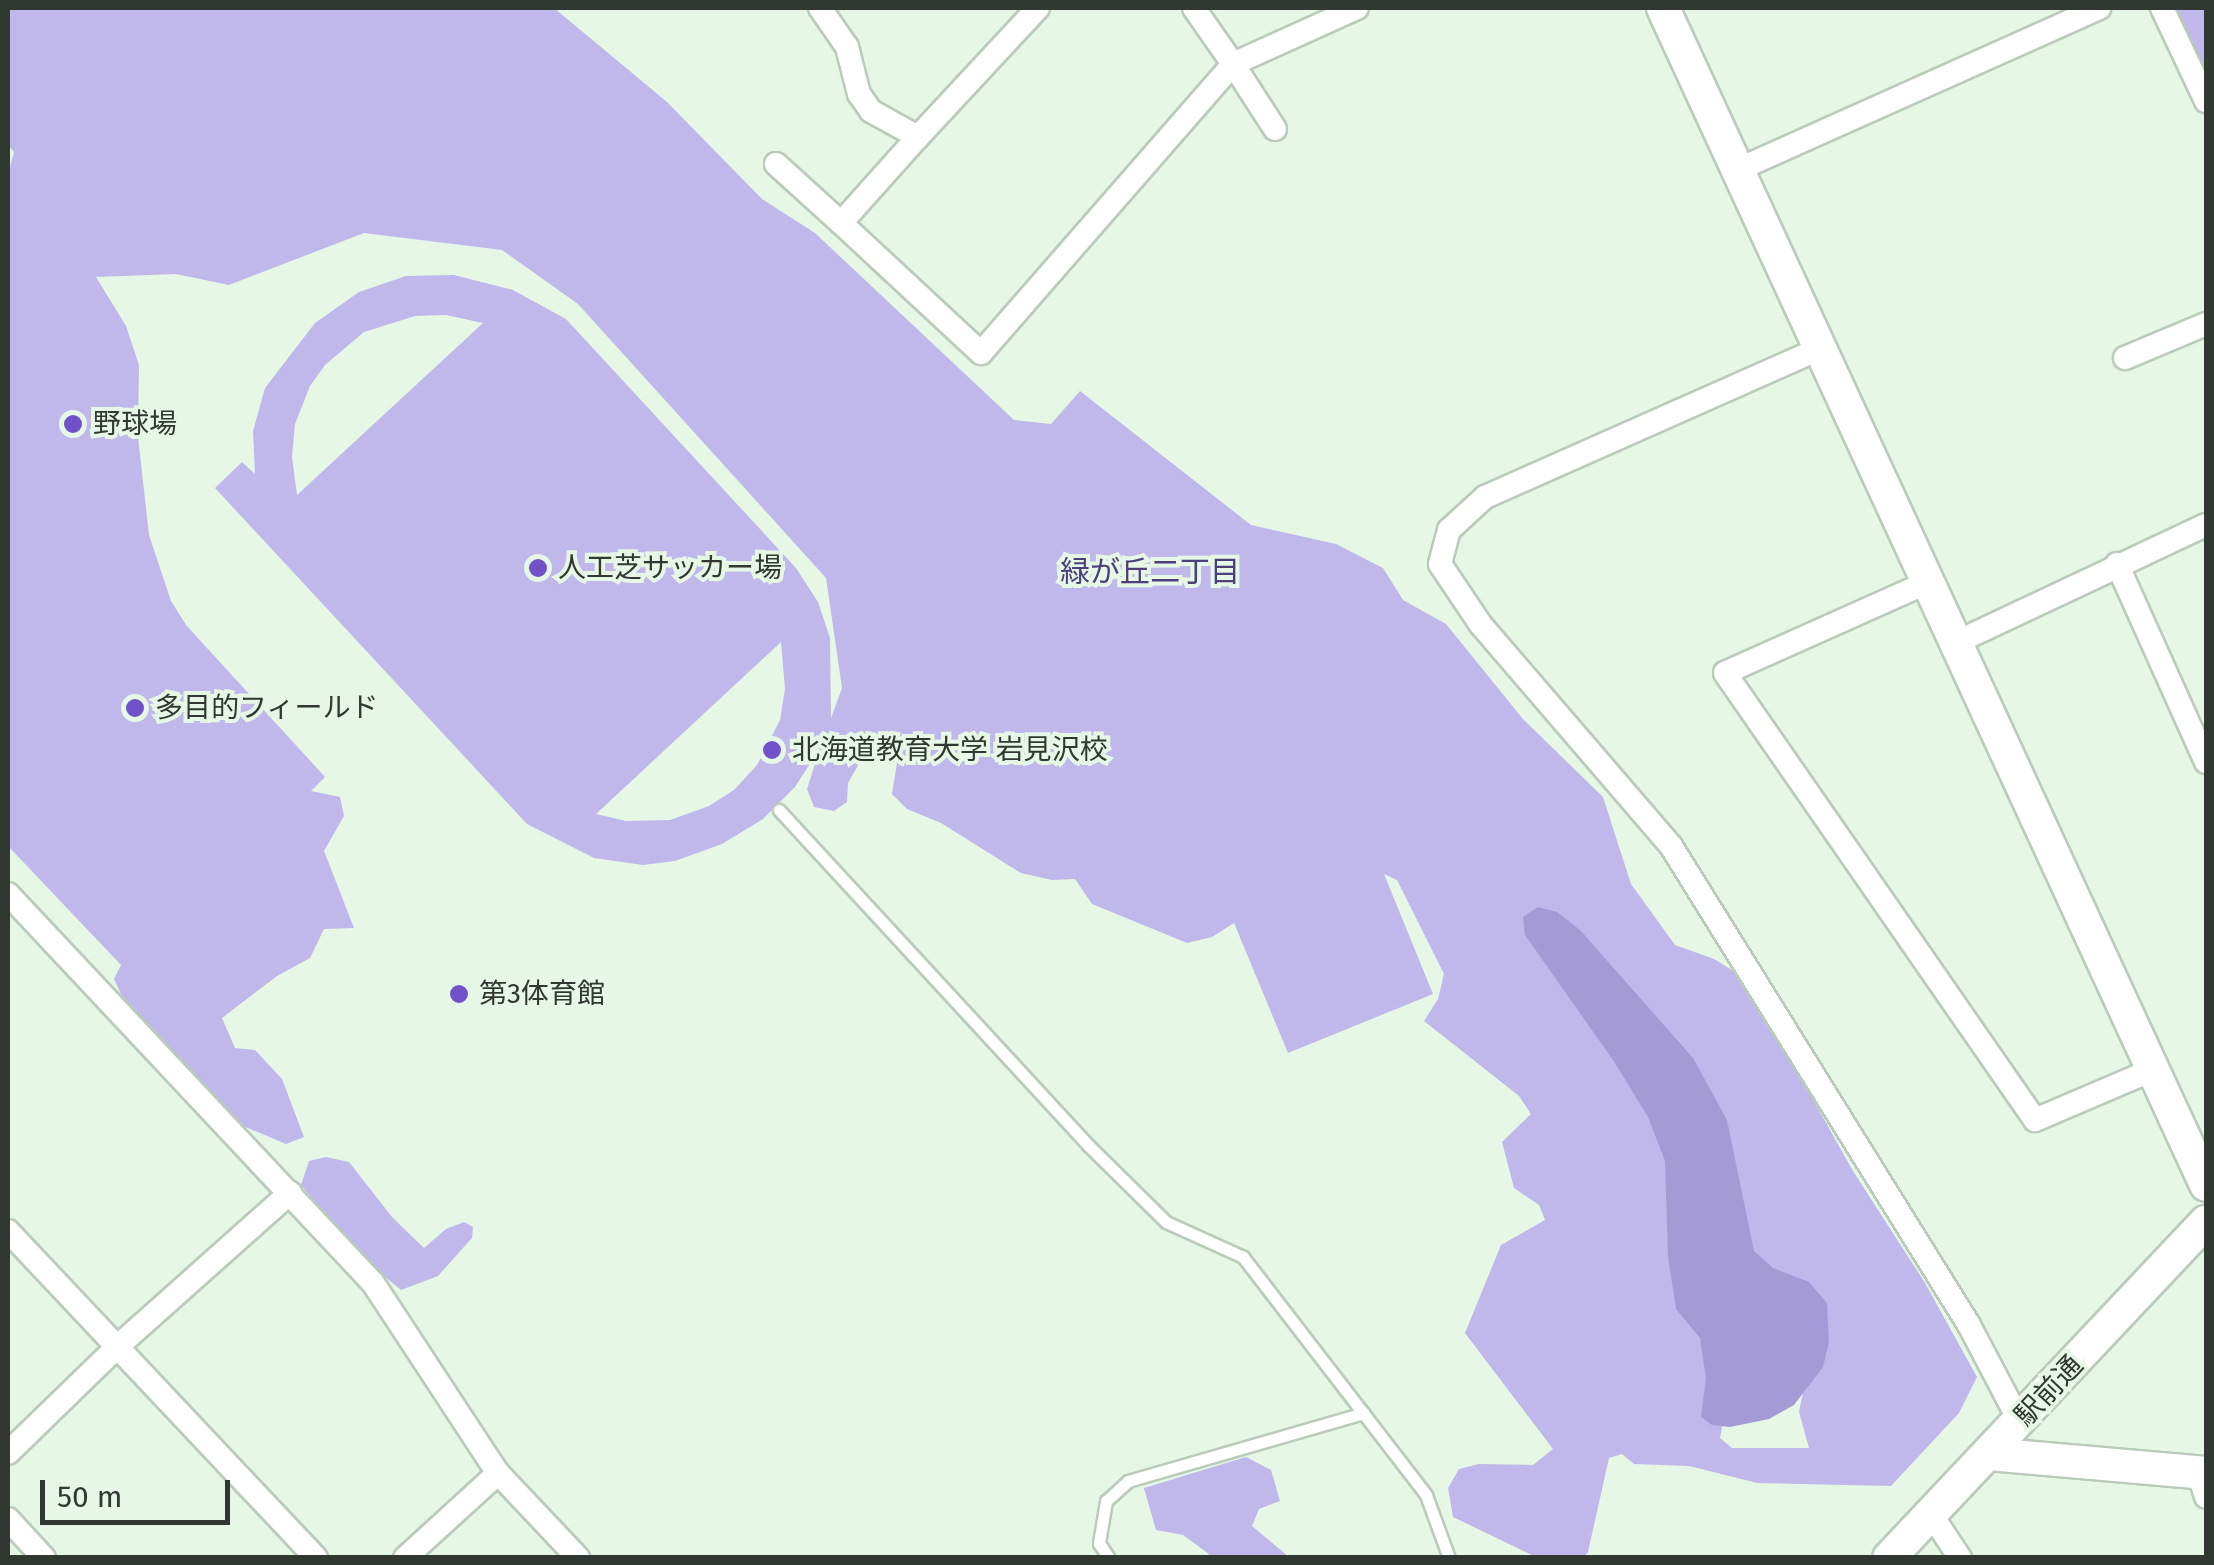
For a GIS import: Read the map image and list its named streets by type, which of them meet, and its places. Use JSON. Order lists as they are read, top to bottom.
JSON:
{
  "streets": {
    "street": ["駅前通"]
  },
  "districts": ["緑が丘二丁目"],
  "places": [
    "野球場",
    "人工芝サッカー場",
    "多目的フィールド",
    "北海道教育大学 岩見沢校",
    "第3体育館"
  ],
  "scale_bar": "50 m"
}
